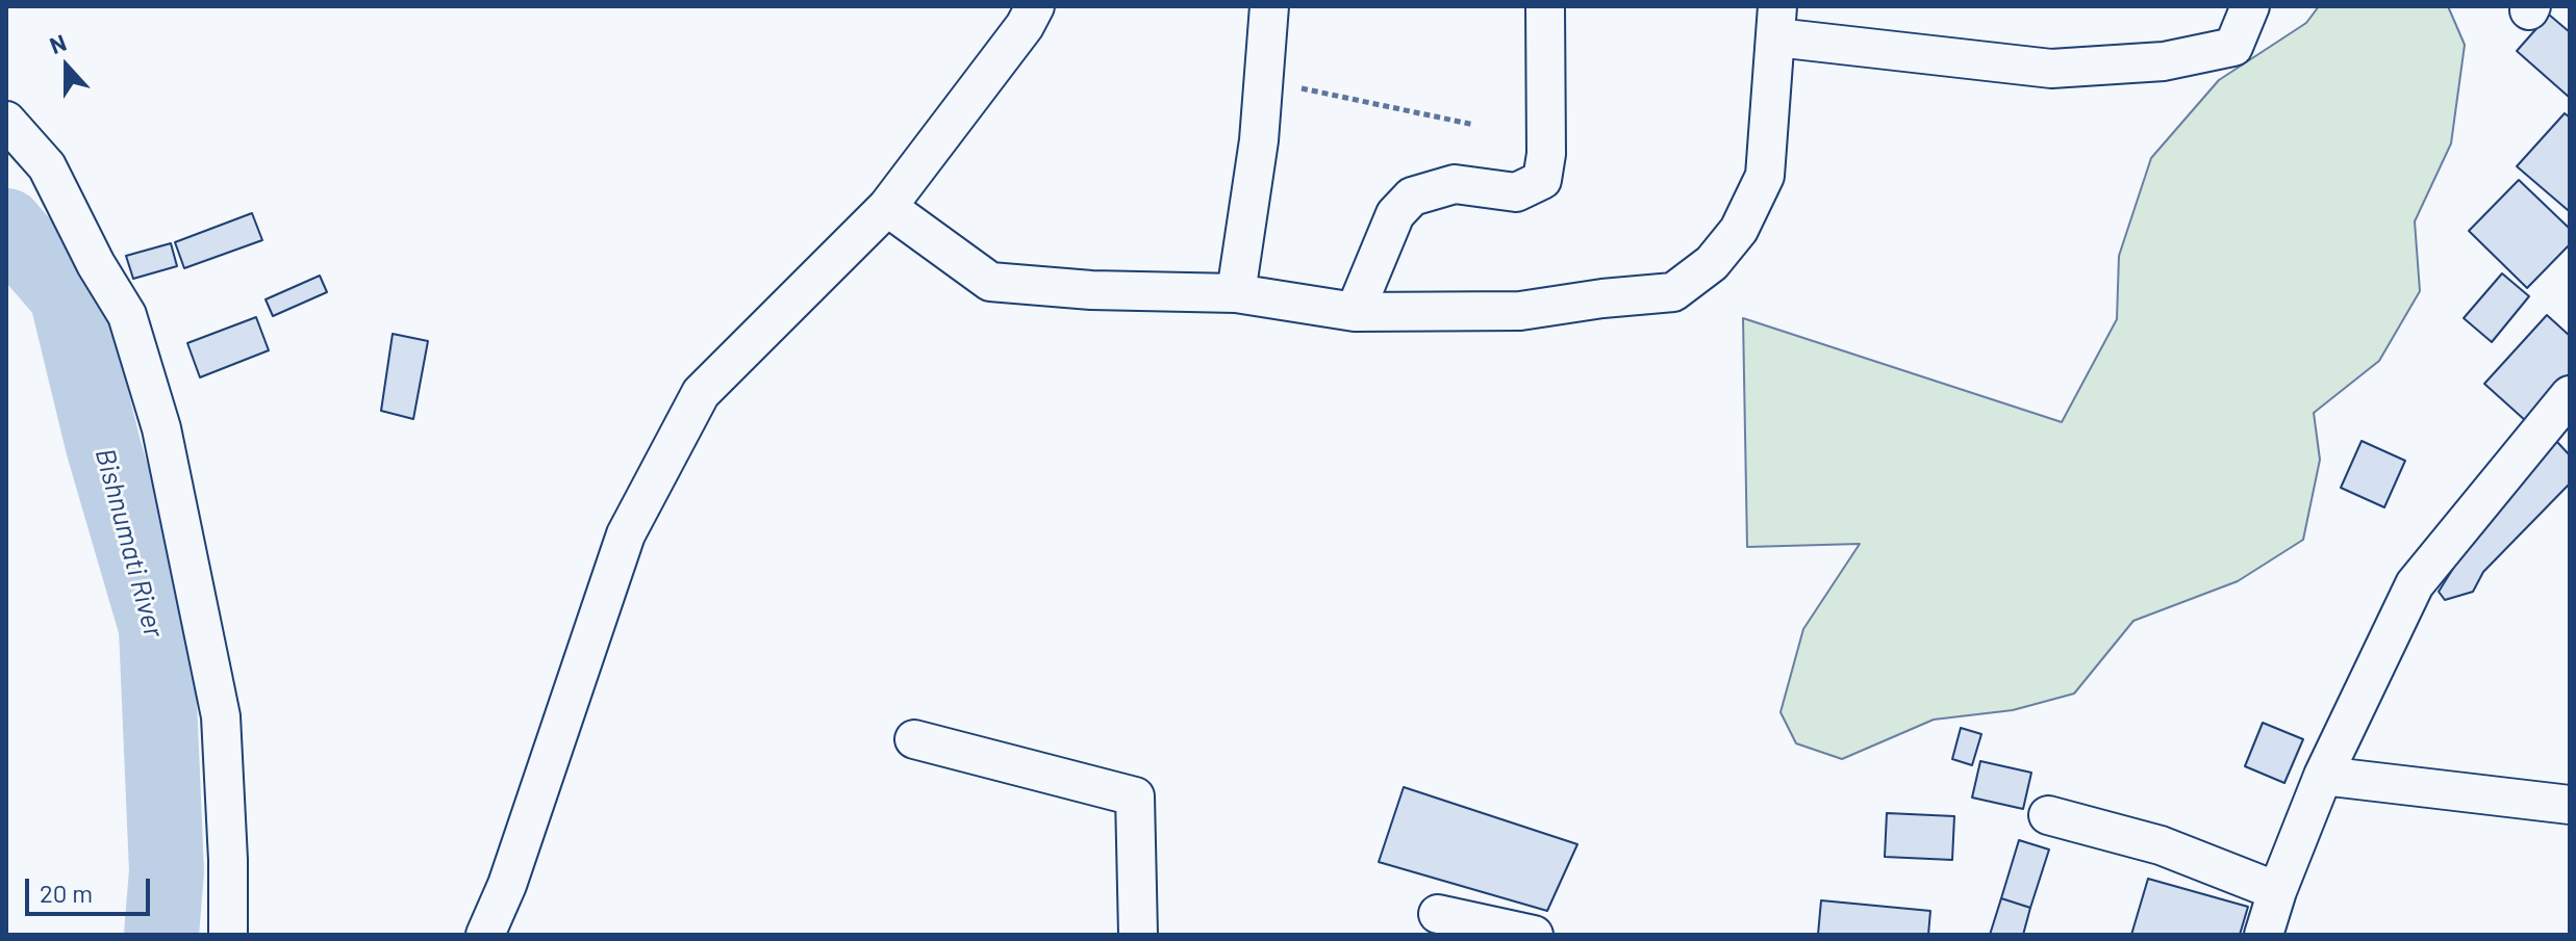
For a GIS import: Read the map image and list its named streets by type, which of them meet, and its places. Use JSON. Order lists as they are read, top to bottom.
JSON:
{
  "water": ["Bishnumati River"],
  "scale_bar": "20 m",
  "north": "top"
}
